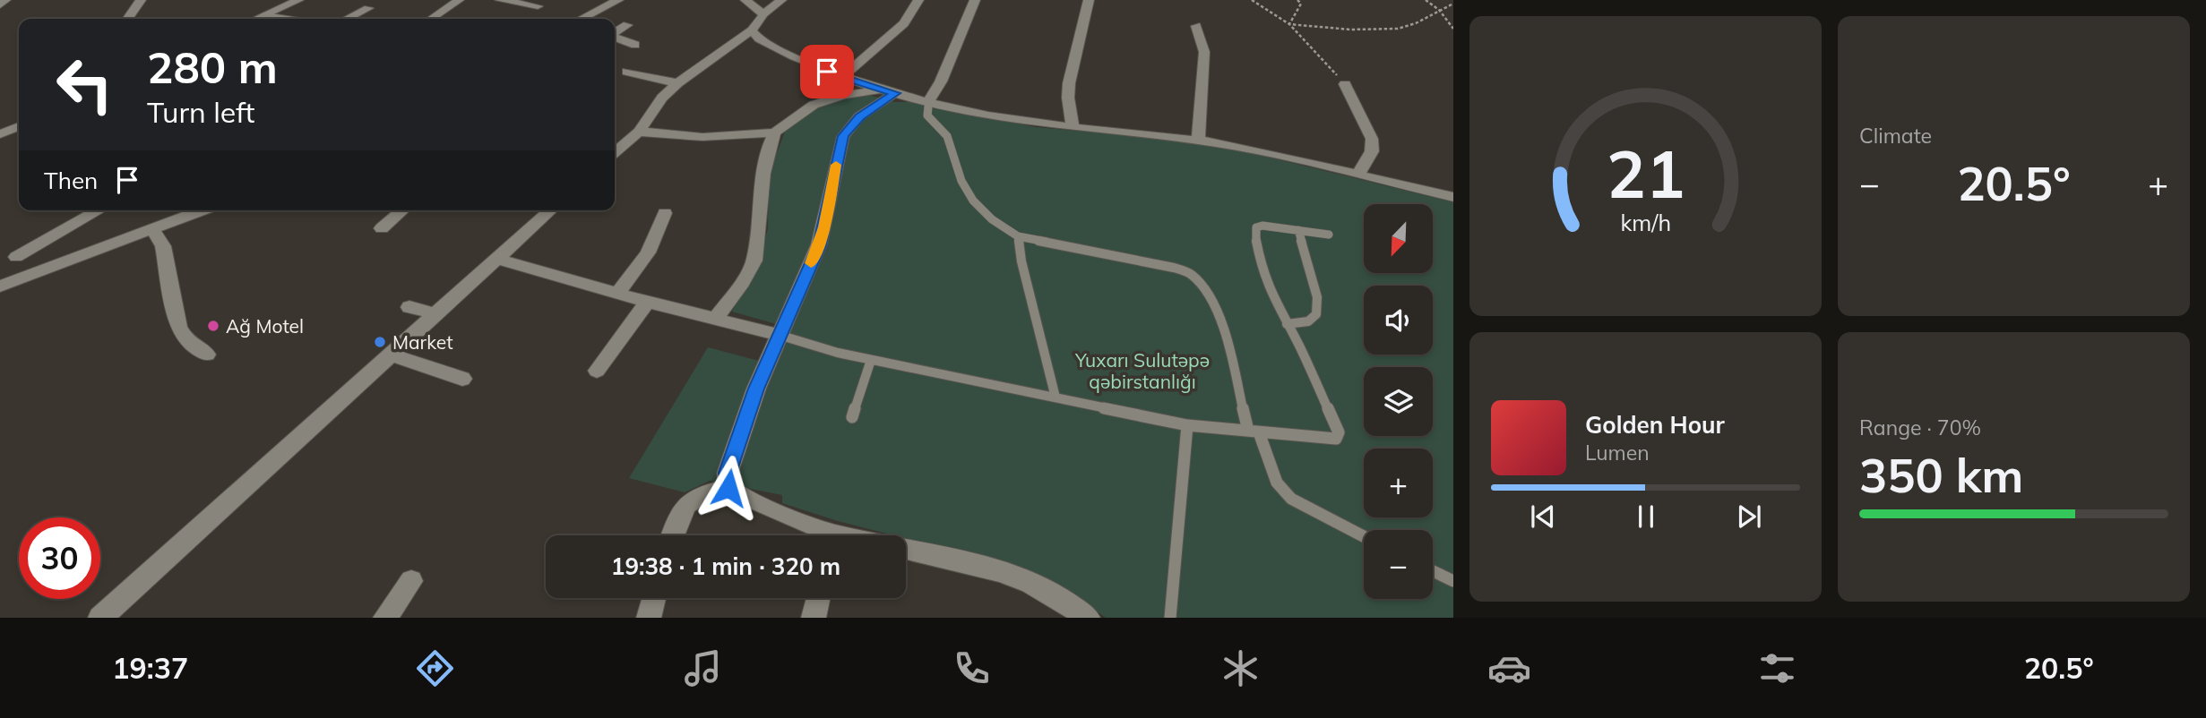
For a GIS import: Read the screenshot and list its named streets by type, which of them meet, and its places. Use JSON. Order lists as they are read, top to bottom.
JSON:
{
  "parks": ["Yuxarı Sulutəpə qəbirstanlığı"],
  "places": ["Ağ Motel", "Market"],
  "north": "bottom left",
  "page": {
    "tile": [
      "Climate",
      ["Range · 70%", "350 km"]
    ],
    "turn": ["280 m", "Turn left"],
    "then": "Then",
    "heat": ["−", "20.5°", "+"],
    "map_buttons": ["+", "−"],
    "song": ["Golden Hour", "Lumen"],
    "limit": "30",
    "trip": "19:38 · 1 min · 320 m",
    "tabs": ["19:37", "20.5°"],
    "gauge": ["21", "km/h"]
  }
}
